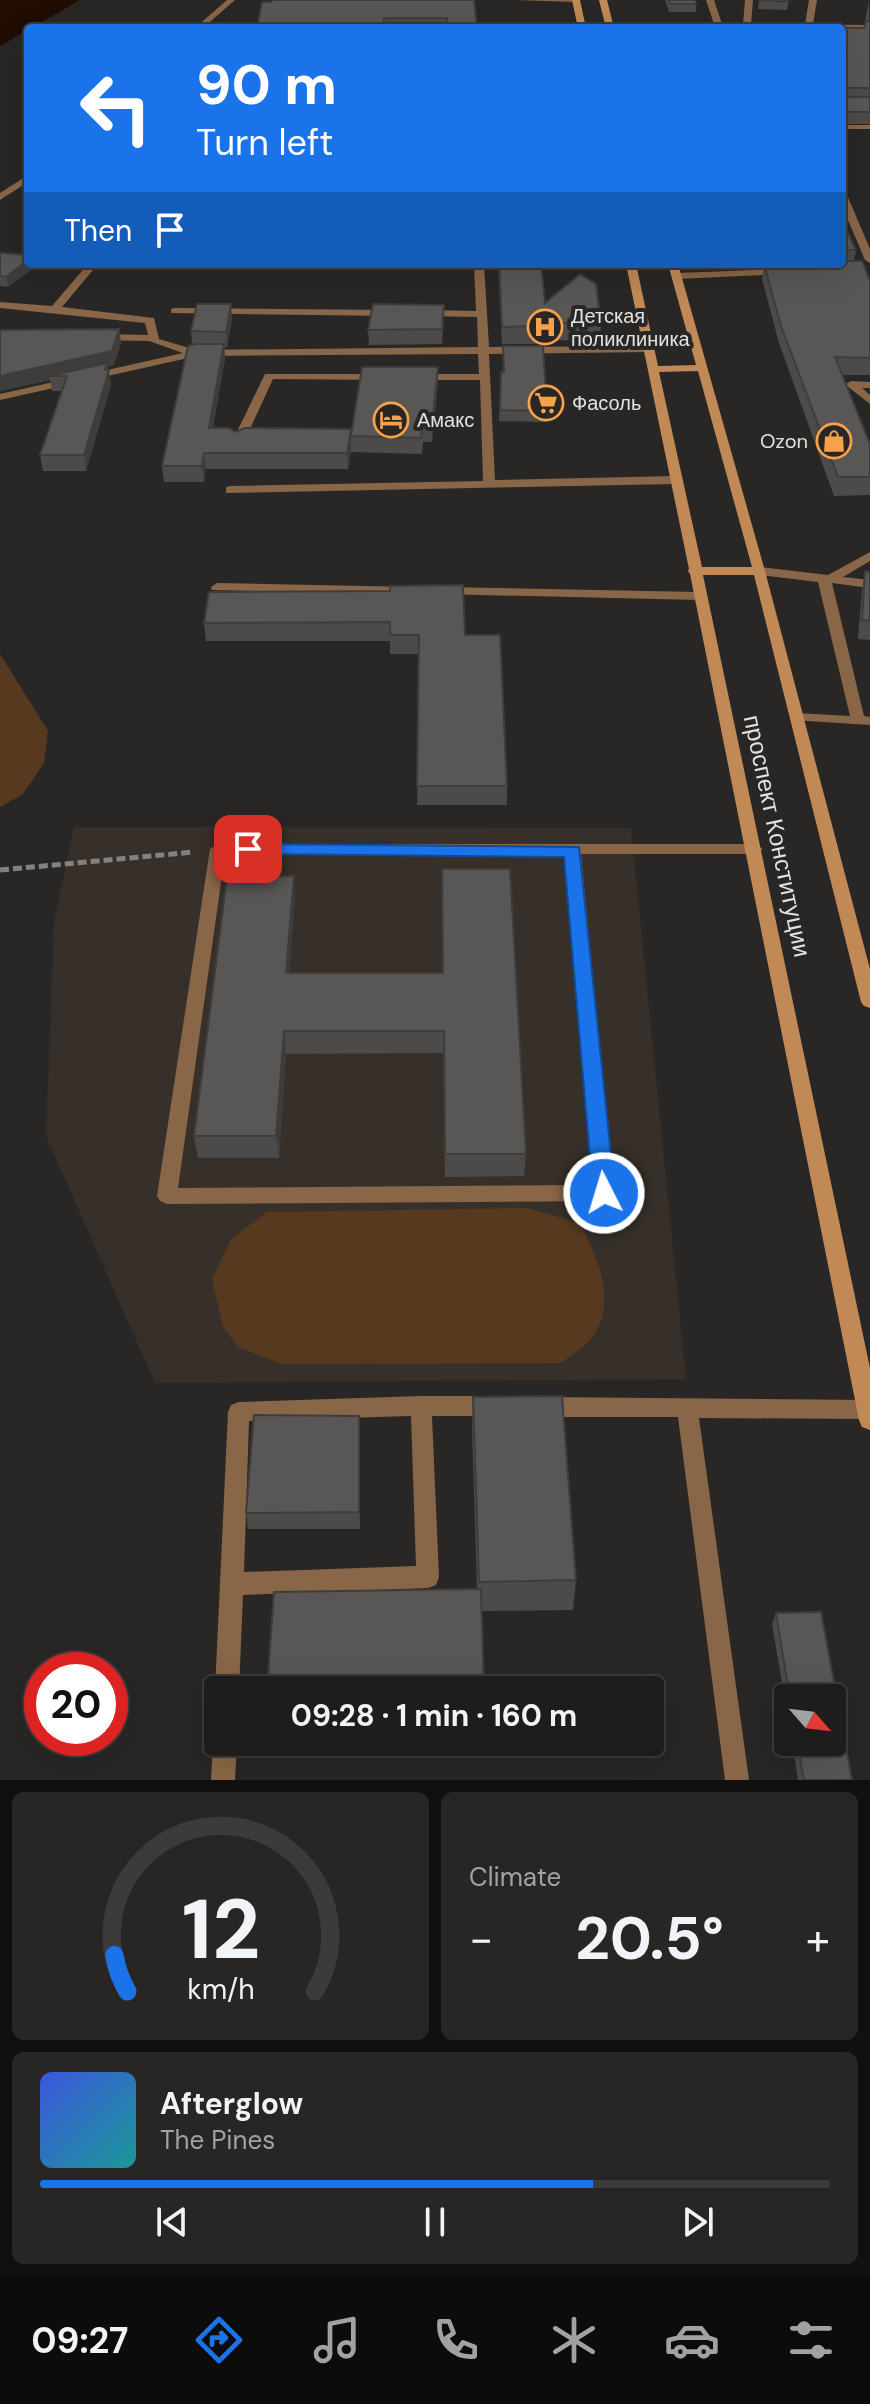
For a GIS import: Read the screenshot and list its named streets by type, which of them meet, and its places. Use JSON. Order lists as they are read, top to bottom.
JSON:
{
  "streets": {
    "main road": ["проспект Конституции"]
  },
  "places": {
    "hospital": ["Детская поликлиника"],
    "supermarket": ["Фасоль"],
    "hotel": ["Амакс"],
    "shop": ["Ozon"]
  },
  "north": "bottom right",
  "page": {
    "turn": ["90 m", "Turn left"],
    "then": "Then",
    "limit": "20",
    "trip": "09:28 · 1 min · 160 m",
    "tile": "Climate",
    "heat": ["−", "20.5°", "+"],
    "song": ["Afterglow", "The Pines"],
    "tabs": "09:27",
    "gauge": ["12", "km/h"]
  }
}
